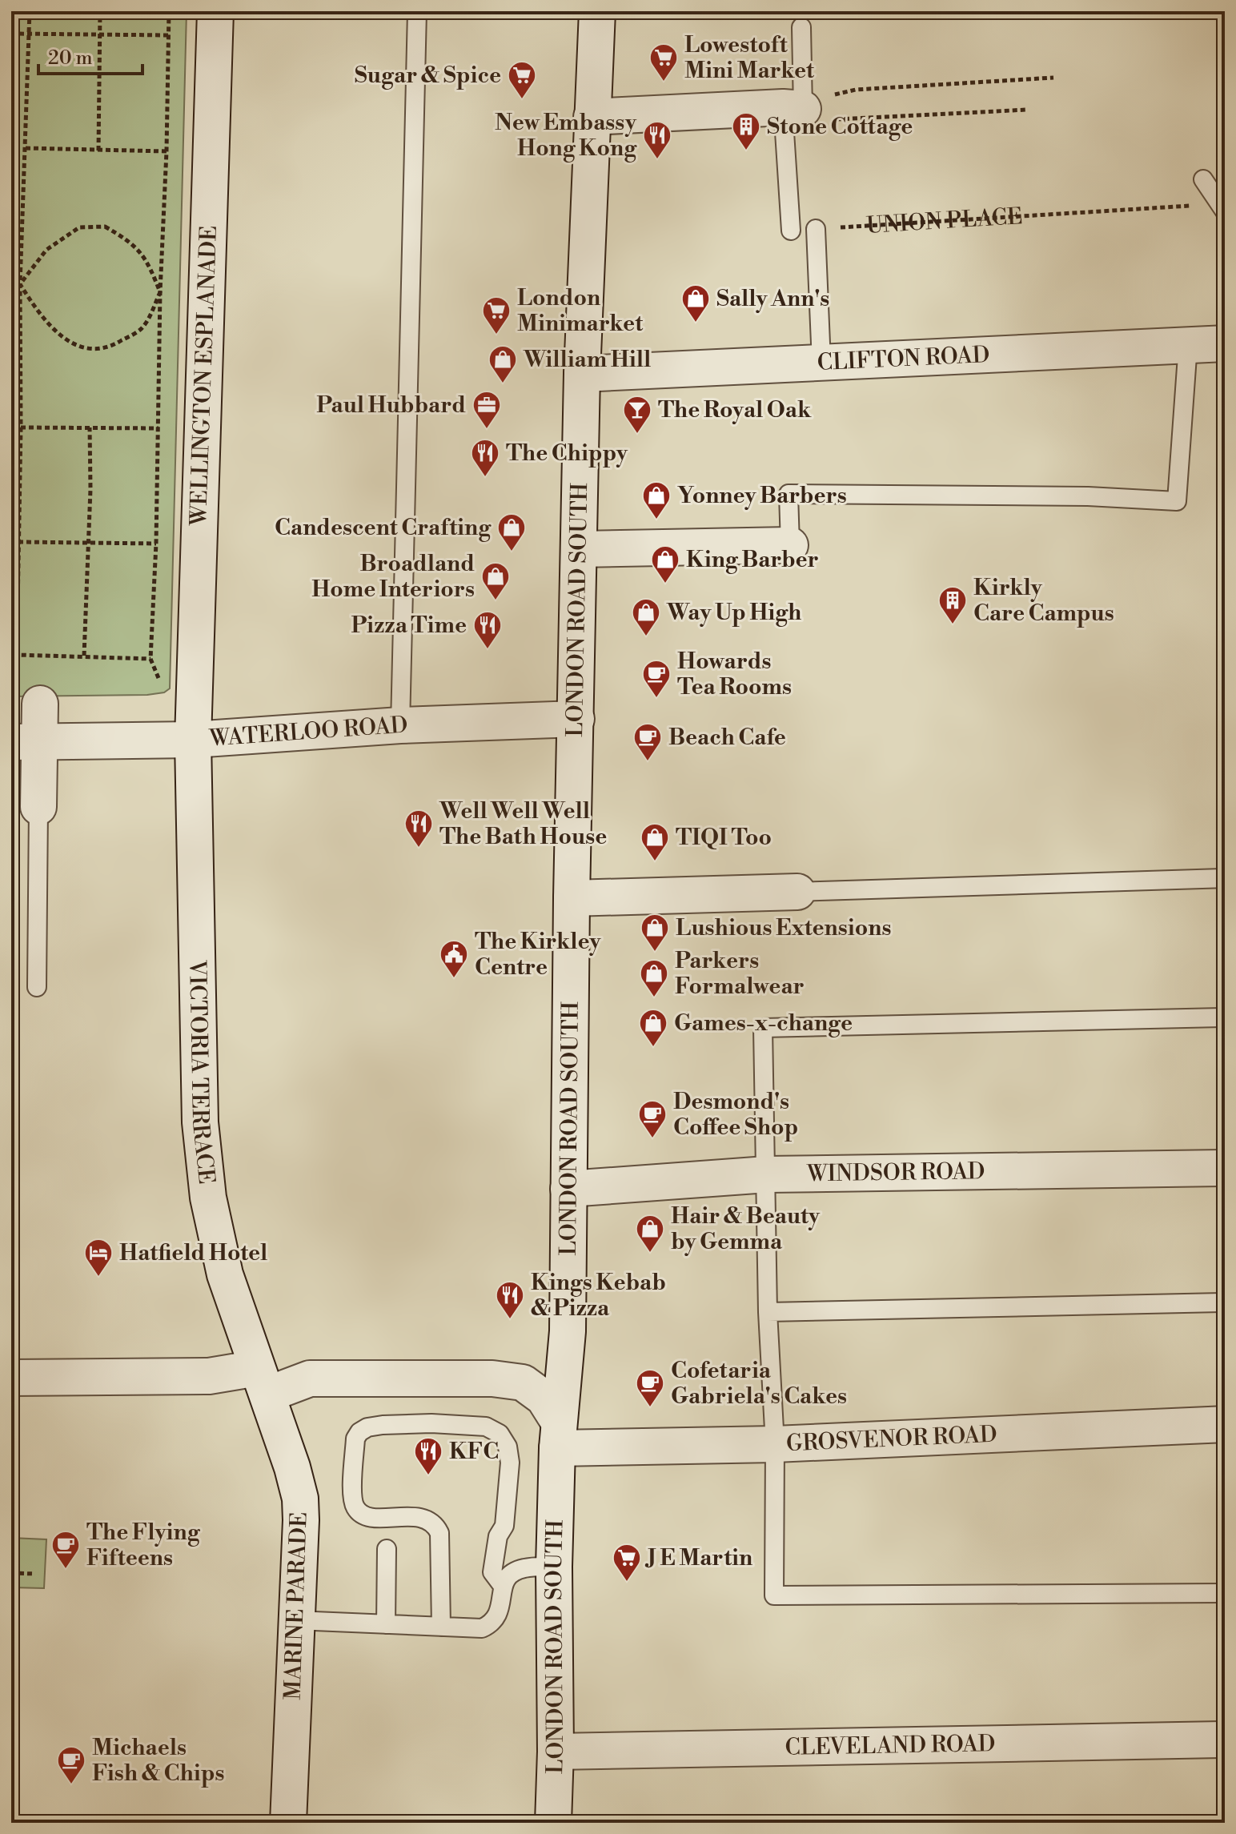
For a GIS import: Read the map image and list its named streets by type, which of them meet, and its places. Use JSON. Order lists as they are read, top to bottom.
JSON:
{
  "streets": {
    "street": [
      "CLIFTON ROAD",
      "WELLINGTON ESPLANADE",
      "LONDON ROAD SOUTH",
      "WATERLOO ROAD",
      "VICTORIA TERRACE",
      "WINDSOR ROAD",
      "GROSVENOR ROAD",
      "MARINE PARADE",
      "CLEVELAND ROAD"
    ],
    "path": ["UNION PLACE"]
  },
  "crossings": [
    ["CLIFTON ROAD", "LONDON ROAD SOUTH"],
    ["WELLINGTON ESPLANADE", "WATERLOO ROAD"],
    ["WELLINGTON ESPLANADE", "VICTORIA TERRACE"],
    ["LONDON ROAD SOUTH", "WATERLOO ROAD"],
    ["LONDON ROAD SOUTH", "WINDSOR ROAD"],
    ["LONDON ROAD SOUTH", "GROSVENOR ROAD"],
    ["LONDON ROAD SOUTH", "CLEVELAND ROAD"],
    ["WATERLOO ROAD", "VICTORIA TERRACE"],
    ["VICTORIA TERRACE", "MARINE PARADE"]
  ],
  "places": {
    "supermarket": [
      "Lowestoft Mini Market",
      "Sugar & Spice",
      "London Minimarket",
      "J E Martin"
    ],
    "building": ["Stone Cottage", "Kirkly Care Campus"],
    "restaurant": [
      "New Embassy Hong Kong",
      "The Chippy",
      "Pizza Time",
      "Well Well Well The Bath House",
      "Kings Kebab & Pizza",
      "KFC"
    ],
    "shop": [
      "Sally Ann's",
      "William Hill",
      "Yonney Barbers",
      "Candescent Crafting",
      "King Barber",
      "Broadland Home Interiors",
      "Way Up High",
      "TIQI Too",
      "Lushious Extensions",
      "Parkers Formalwear",
      "Games-x-change",
      "Hair & Beauty by Gemma"
    ],
    "office": ["Paul Hubbard"],
    "bar": ["The Royal Oak"],
    "cafe": [
      "Howards Tea Rooms",
      "Beach Cafe",
      "Desmond's Coffee Shop",
      "Cofetaria Gabriela's Cakes",
      "The Flying Fifteens",
      "Michaels Fish & Chips"
    ],
    "public building": ["The Kirkley Centre"],
    "hotel": ["Hatfield Hotel"]
  },
  "scale_bar": "20 m"
}
